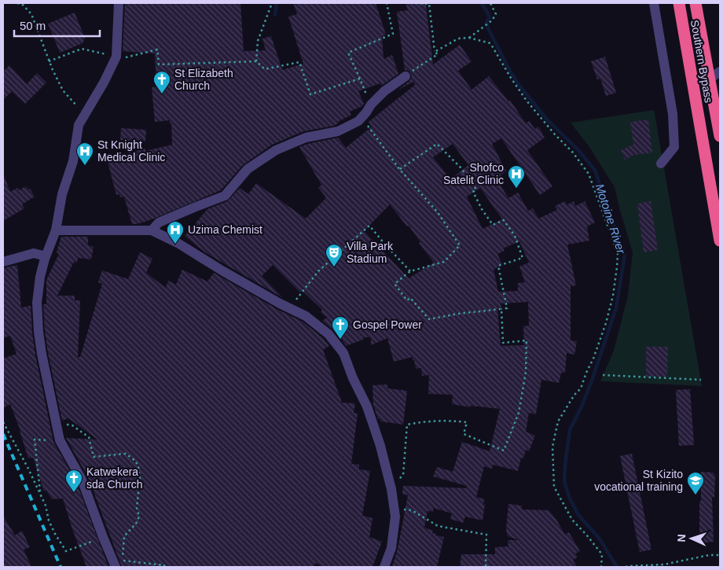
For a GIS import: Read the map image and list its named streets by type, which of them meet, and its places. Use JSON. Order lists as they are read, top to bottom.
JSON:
{
  "streets": {
    "highway": ["Southern Bypass"]
  },
  "water": ["Motoine River"],
  "places": {
    "church": ["St Elizabeth Church", "Gospel Power", "Katwekera sda Church"],
    "hospital": ["St Knight Medical Clinic", "Shofco Satelit Clinic", "Uzima Chemist"],
    "theatre": ["Villa Park Stadium"],
    "school or university": ["St Kizito vocational training"]
  },
  "scale_bar": "50 m",
  "north": "left"
}
